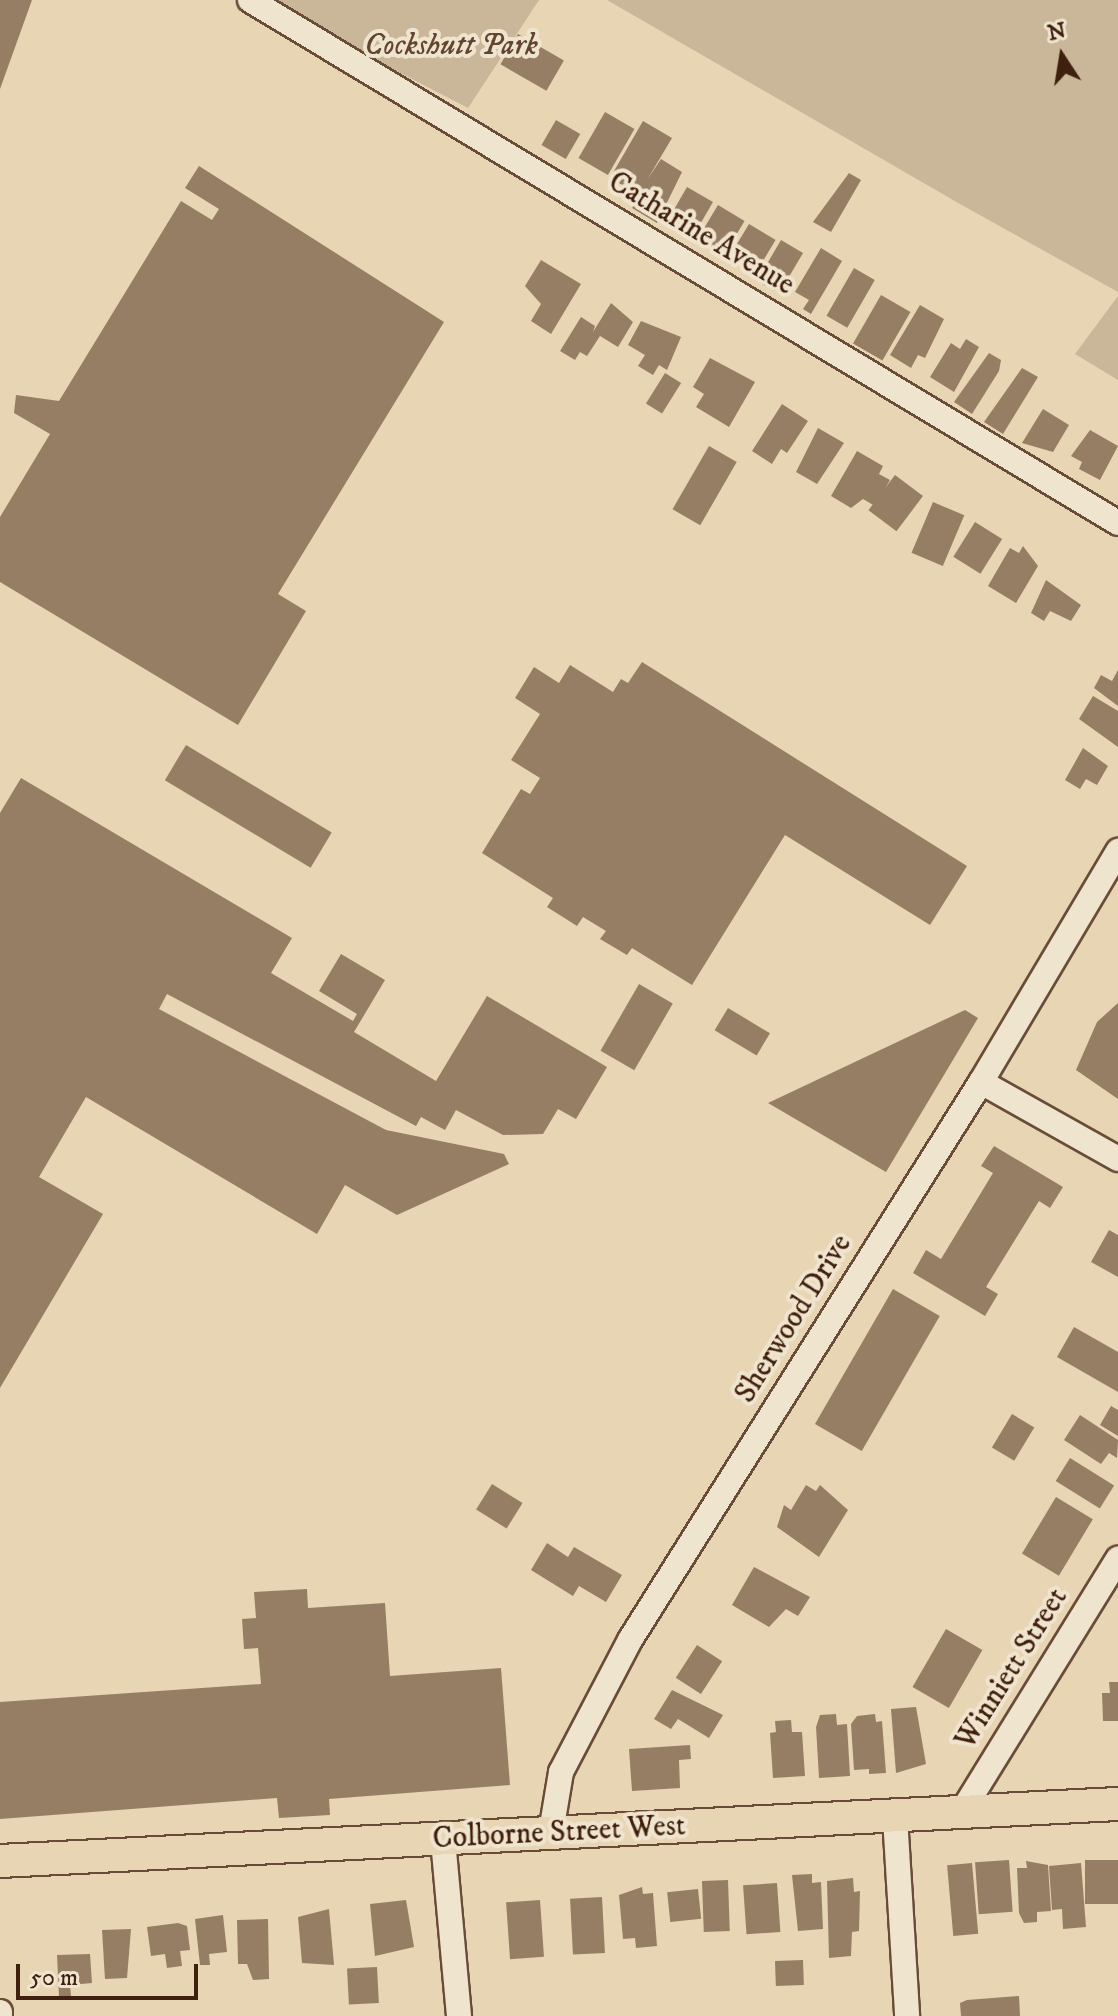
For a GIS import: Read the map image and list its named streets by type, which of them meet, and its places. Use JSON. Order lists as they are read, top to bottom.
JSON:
{
  "streets": {
    "main road": ["Colborne Street West"],
    "street": ["Catharine Avenue", "Sherwood Drive", "Winniett Street"]
  },
  "crossings": [
    ["Sherwood Drive", "Colborne Street West"],
    ["Winniett Street", "Colborne Street West"]
  ],
  "parks": ["Cockshutt Park"],
  "scale_bar": "50 m",
  "north": "top"
}
